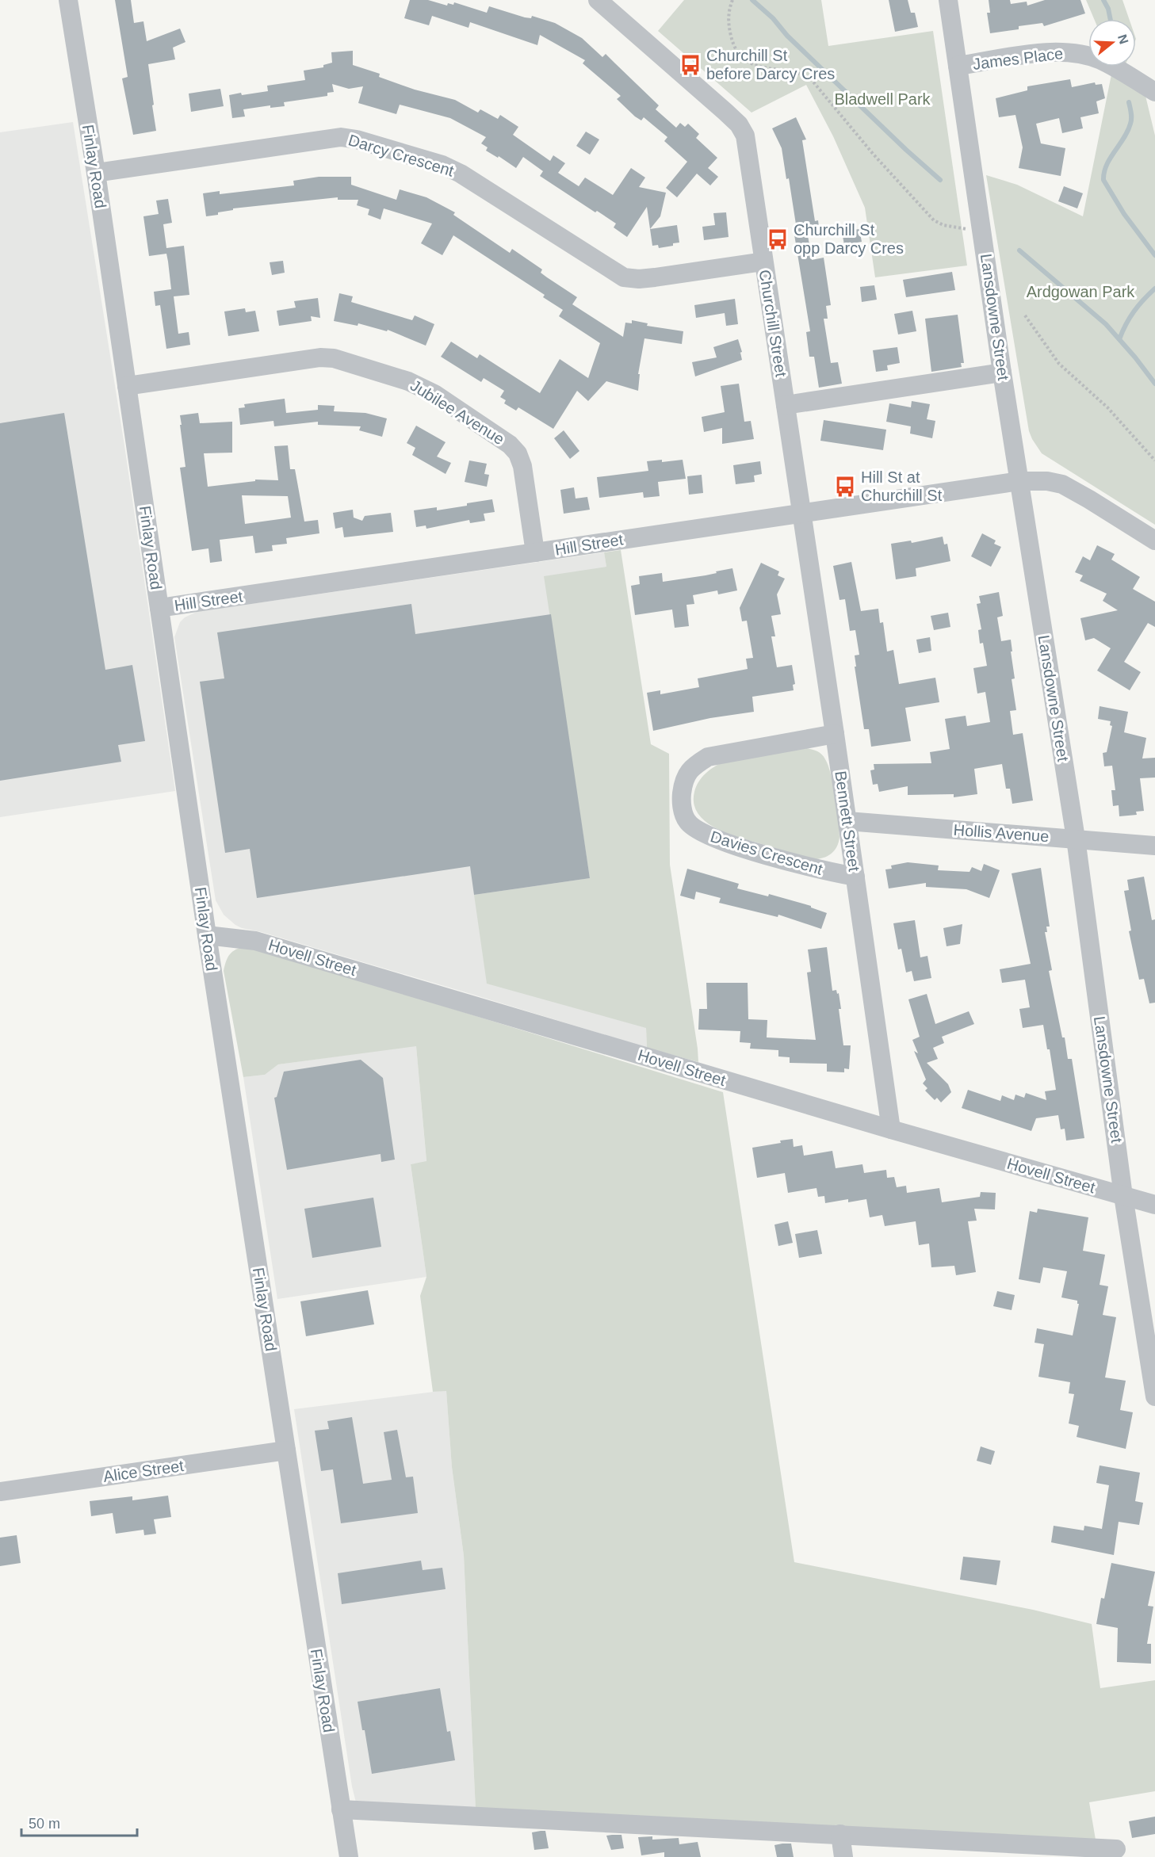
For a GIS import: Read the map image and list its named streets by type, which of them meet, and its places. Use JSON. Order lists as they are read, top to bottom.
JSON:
{
  "streets": {
    "street": [
      "James Place",
      "Darcy Crescent",
      "Finlay Road",
      "Lansdowne Street",
      "Churchill Street",
      "Jubilee Avenue",
      "Hill Street",
      "Bennett Street",
      "Hollis Avenue",
      "Davies Crescent",
      "Hovell Street",
      "Alice Street"
    ]
  },
  "crossings": [
    ["James Place", "Lansdowne Street"],
    ["Darcy Crescent", "Finlay Road"],
    ["Darcy Crescent", "Churchill Street"],
    ["Finlay Road", "Jubilee Avenue"],
    ["Finlay Road", "Hill Street"],
    ["Finlay Road", "Hovell Street"],
    ["Finlay Road", "Alice Street"],
    ["Lansdowne Street", "Hill Street"],
    ["Lansdowne Street", "Hollis Avenue"],
    ["Lansdowne Street", "Hovell Street"],
    ["Churchill Street", "Hill Street"],
    ["Churchill Street", "Bennett Street"],
    ["Jubilee Avenue", "Hill Street"],
    ["Hill Street", "Bennett Street"],
    ["Bennett Street", "Hollis Avenue"],
    ["Bennett Street", "Davies Crescent"],
    ["Bennett Street", "Hovell Street"]
  ],
  "parks": ["Bladwell Park", "Ardgowan Park"],
  "places": {
    "bus stop": ["Churchill St before Darcy Cres", "Churchill St opp Darcy Cres", "Hill St at Churchill St"]
  },
  "scale_bar": "50 m",
  "north": "right"
}
